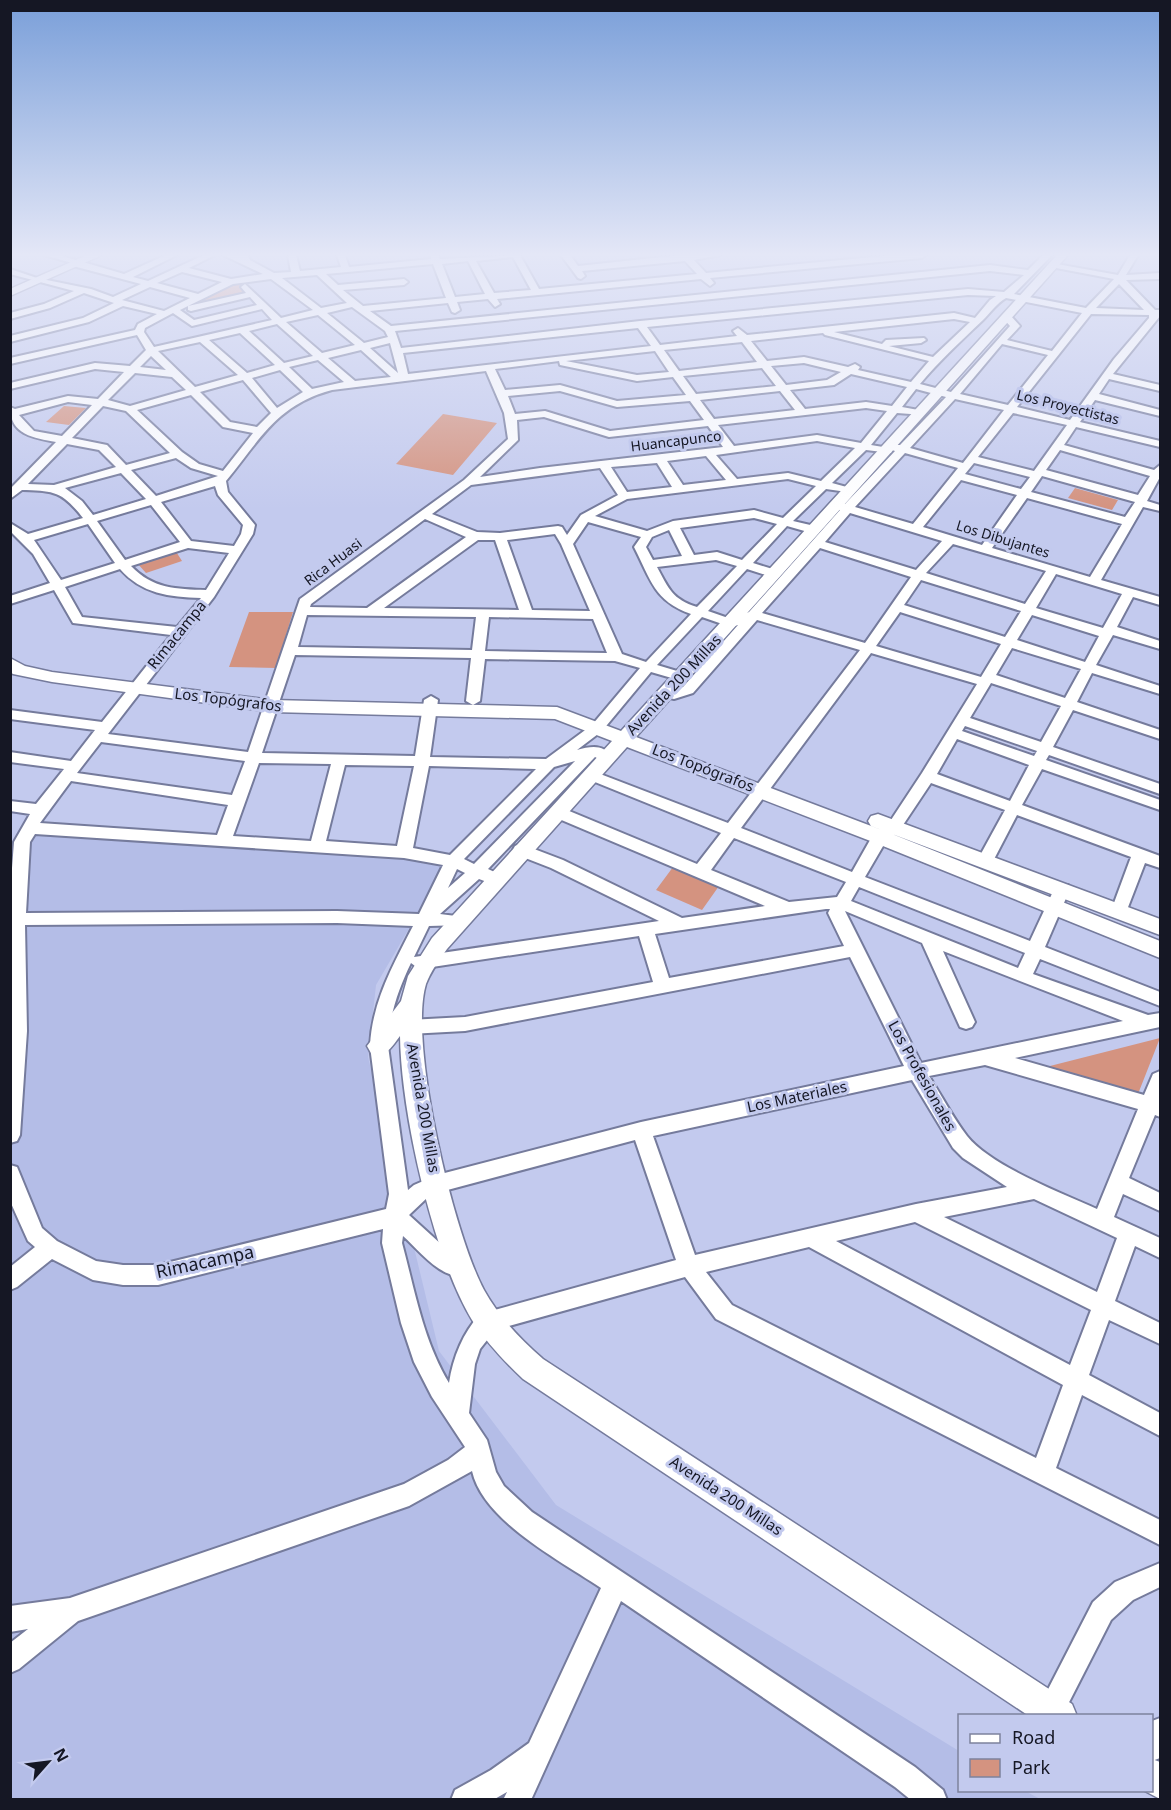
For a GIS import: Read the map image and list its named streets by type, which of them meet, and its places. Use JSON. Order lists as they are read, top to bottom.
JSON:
{
  "streets": {
    "main road": ["Avenida 200 Millas", "Los Topógrafos"],
    "street": [
      "Los Proyectistas",
      "Huancapunco",
      "Los Dibujantes",
      "Rica Huasi",
      "Rimacampa",
      "Los Profesionales",
      "Los Materiales"
    ]
  },
  "crossings": [
    ["Huancapunco", "Rica Huasi"],
    ["Huancapunco", "Avenida 200 Millas"],
    ["Los Dibujantes", "Avenida 200 Millas"],
    ["Rica Huasi", "Los Topógrafos"],
    ["Rimacampa", "Avenida 200 Millas"],
    ["Rimacampa", "Los Topógrafos"],
    ["Rimacampa", "Los Materiales"],
    ["Avenida 200 Millas", "Los Topógrafos"],
    ["Avenida 200 Millas", "Los Materiales"],
    ["Los Profesionales", "Los Materiales"]
  ],
  "legend": ["Road", "Park"],
  "north": "top right"
}
